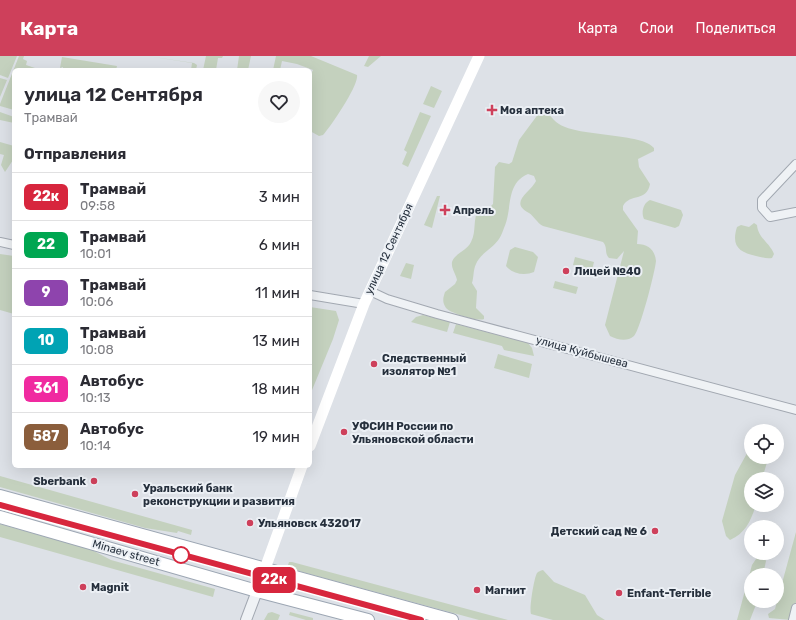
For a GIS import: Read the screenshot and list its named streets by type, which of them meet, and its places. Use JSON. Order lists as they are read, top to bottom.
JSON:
{
  "streets": {
    "main road": ["улица 12 Сентября", "Minaev street"],
    "street": ["улица Куйбышева"]
  },
  "crossings": [
    ["улица 12 Сентября", "улица Куйбышева"]
  ],
  "places": {
    "health": ["Моя аптека", "Апрель"],
    "other": [
      "Лицей №40",
      "Следственный изолятор №1",
      "УФСИН России по Ульяновской области",
      "Sberbank",
      "Уральский банк реконструкции и развития",
      "Ульяновск 432017",
      "Детский сад № 6",
      "Magnit",
      "Магнит",
      "Enfant-Terrible"
    ]
  },
  "lines": ["tram line 22к"],
  "page": {
    "header": "Карта",
    "nav": ["Карта", "Слои", "Поделиться"],
    "on_map": "22к",
    "heading": [
      ["улица 12 Сентября", "Трамвай"],
      "Отправления"
    ],
    "list": [
      {
        "mark": "22к",
        "name": "Трамвай",
        "note": "09:58",
        "value": "3 мин"
      },
      {
        "mark": "22",
        "name": "Трамвай",
        "note": "10:01",
        "value": "6 мин"
      },
      {
        "mark": "9",
        "name": "Трамвай",
        "note": "10:06",
        "value": "11 мин"
      },
      {
        "mark": "10",
        "name": "Трамвай",
        "note": "10:08",
        "value": "13 мин"
      },
      {
        "mark": "361",
        "name": "Автобус",
        "note": "10:13",
        "value": "18 мин"
      },
      {
        "mark": "587",
        "name": "Автобус",
        "note": "10:14",
        "value": "19 мин"
      }
    ],
    "map_buttons": ["+", "−"]
  }
}
